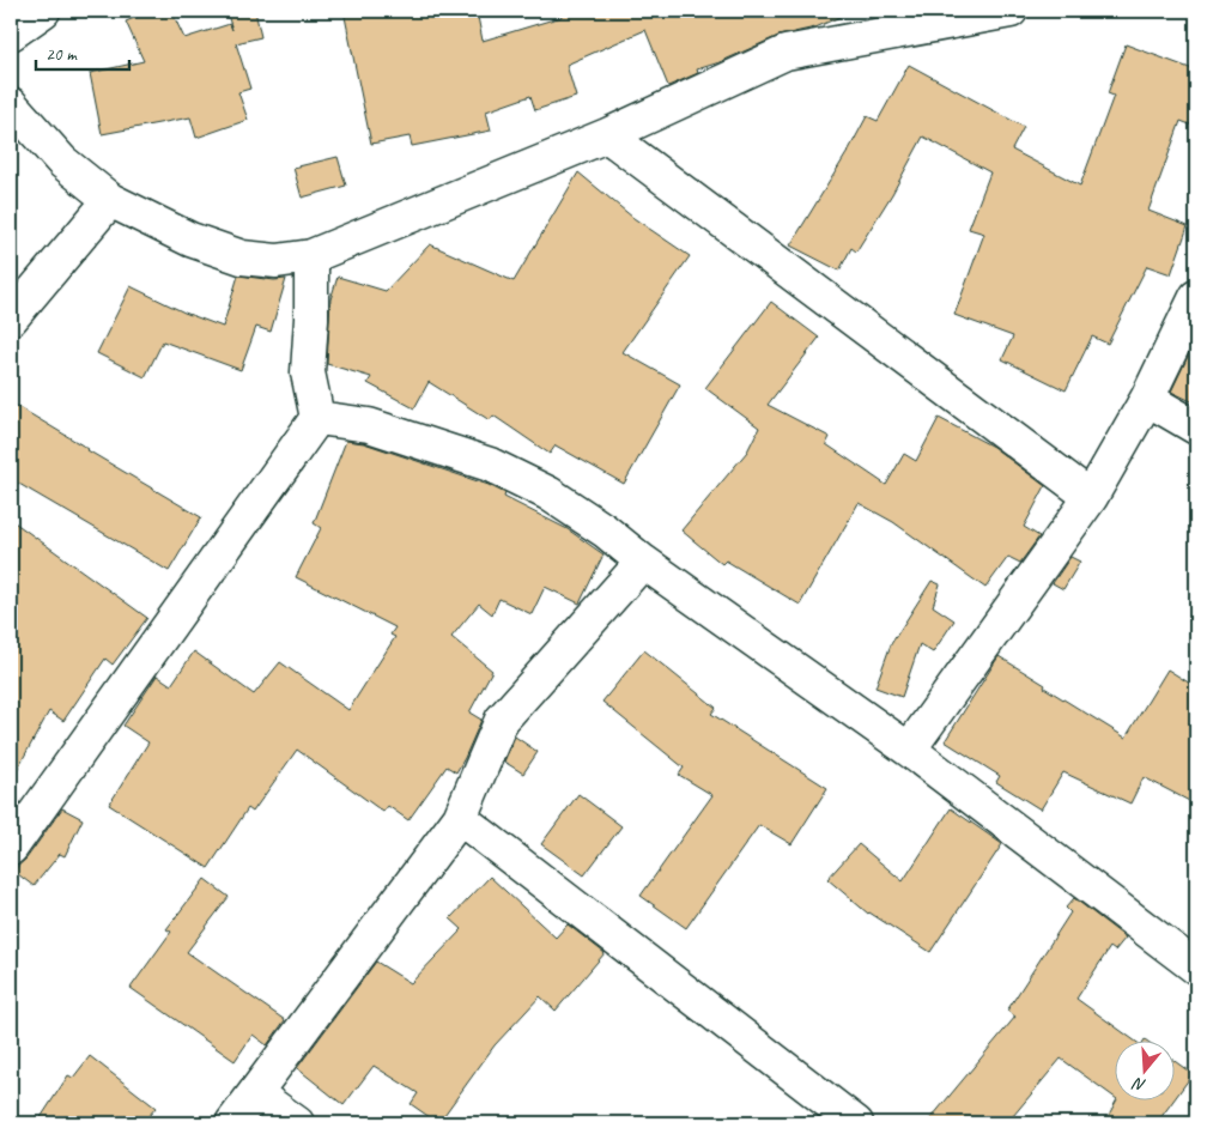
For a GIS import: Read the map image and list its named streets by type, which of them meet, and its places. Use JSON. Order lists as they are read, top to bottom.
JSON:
{
  "scale_bar": "20 m",
  "north": "bottom"
}
